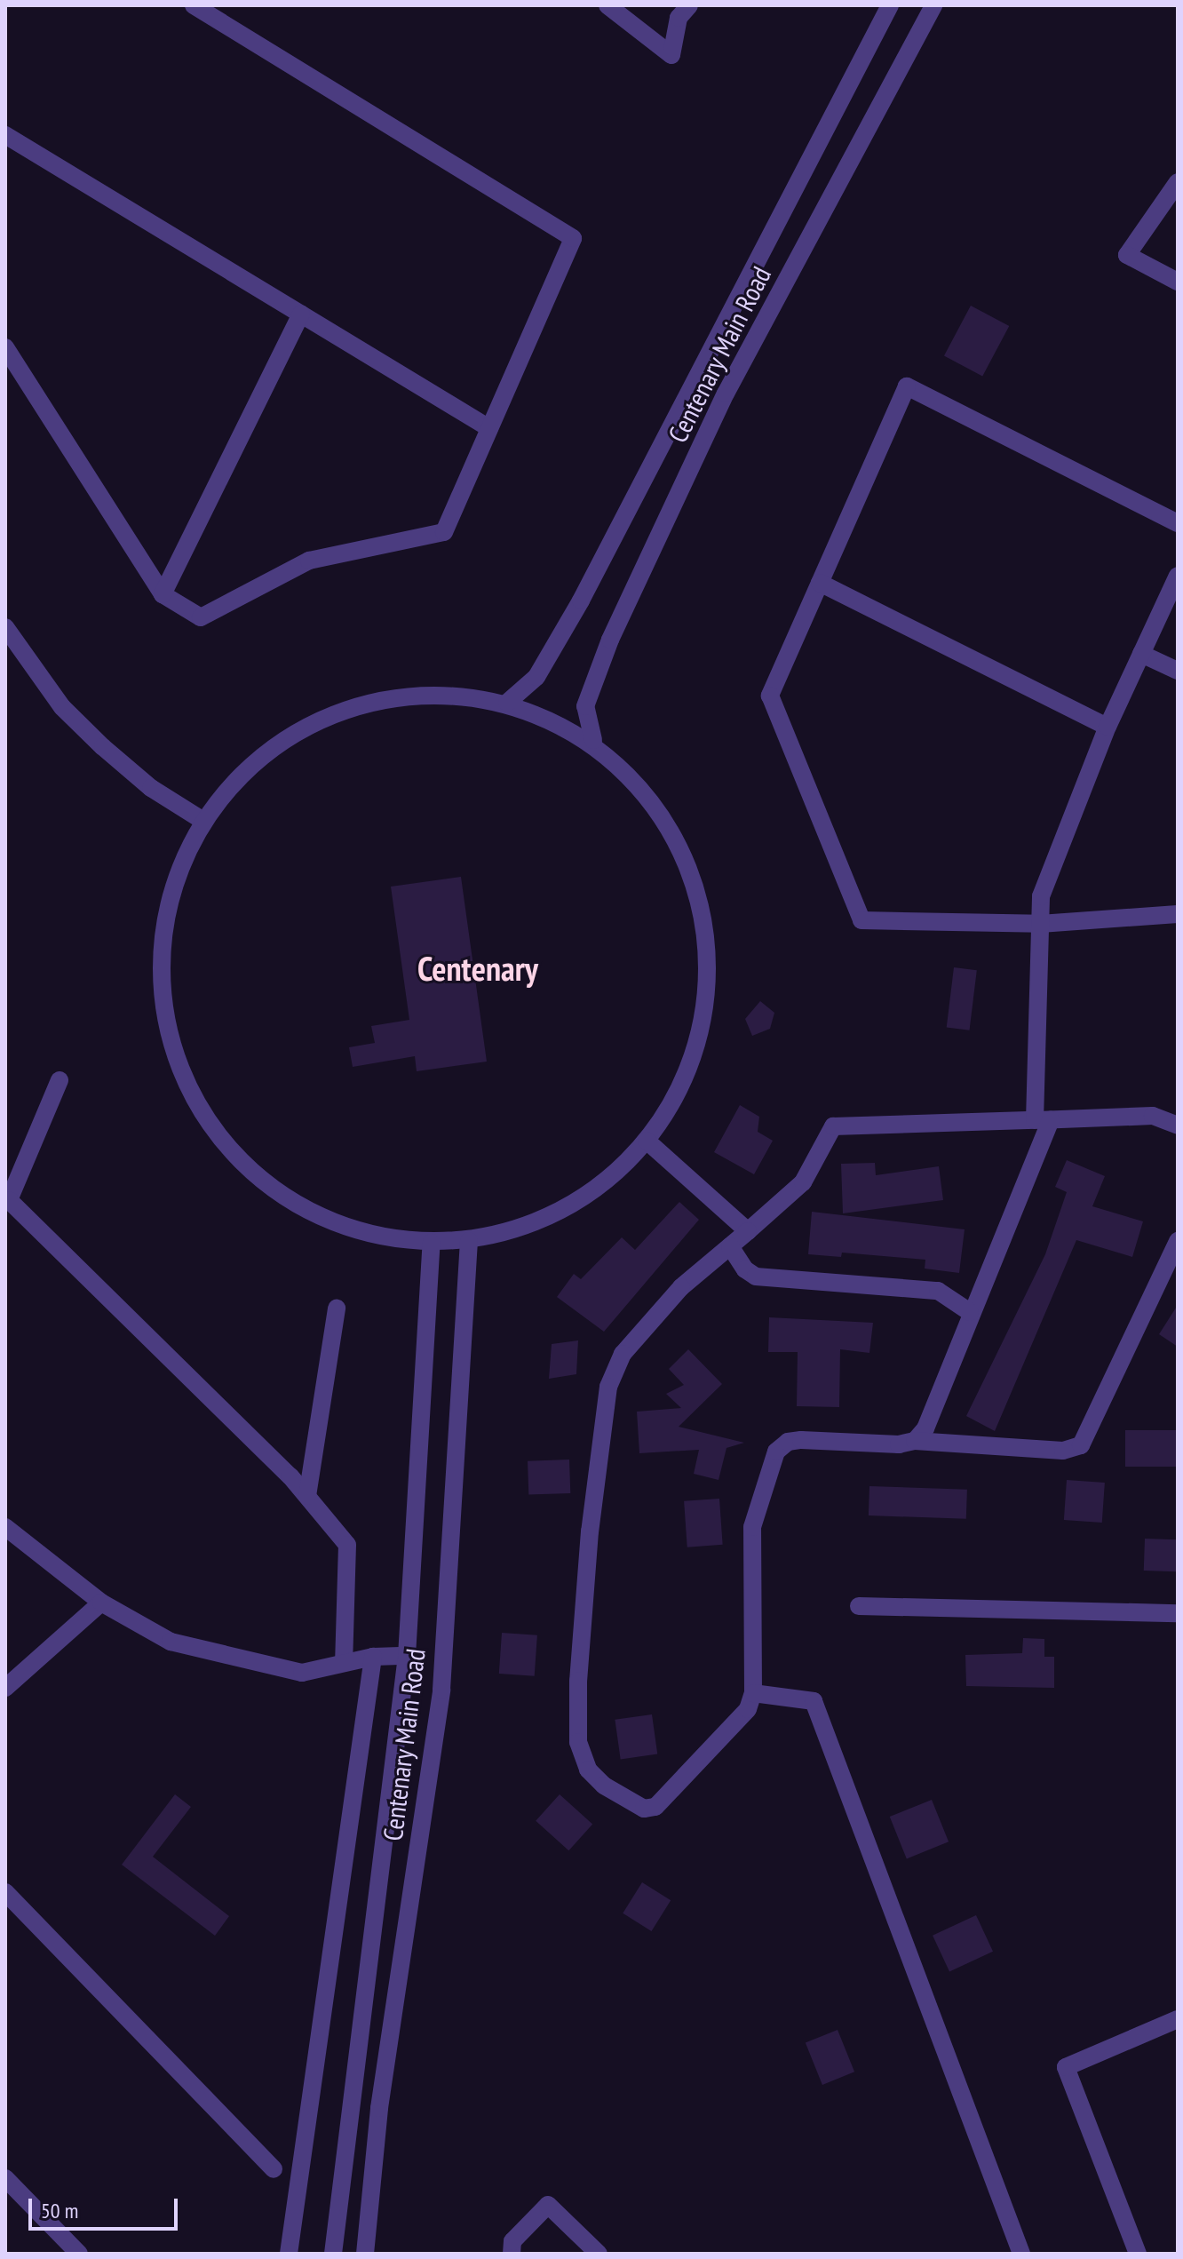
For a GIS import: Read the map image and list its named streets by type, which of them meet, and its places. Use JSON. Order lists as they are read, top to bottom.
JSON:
{
  "streets": {
    "street": ["Centenary Main Road"]
  },
  "districts": ["Centenary"],
  "scale_bar": "50 m"
}
